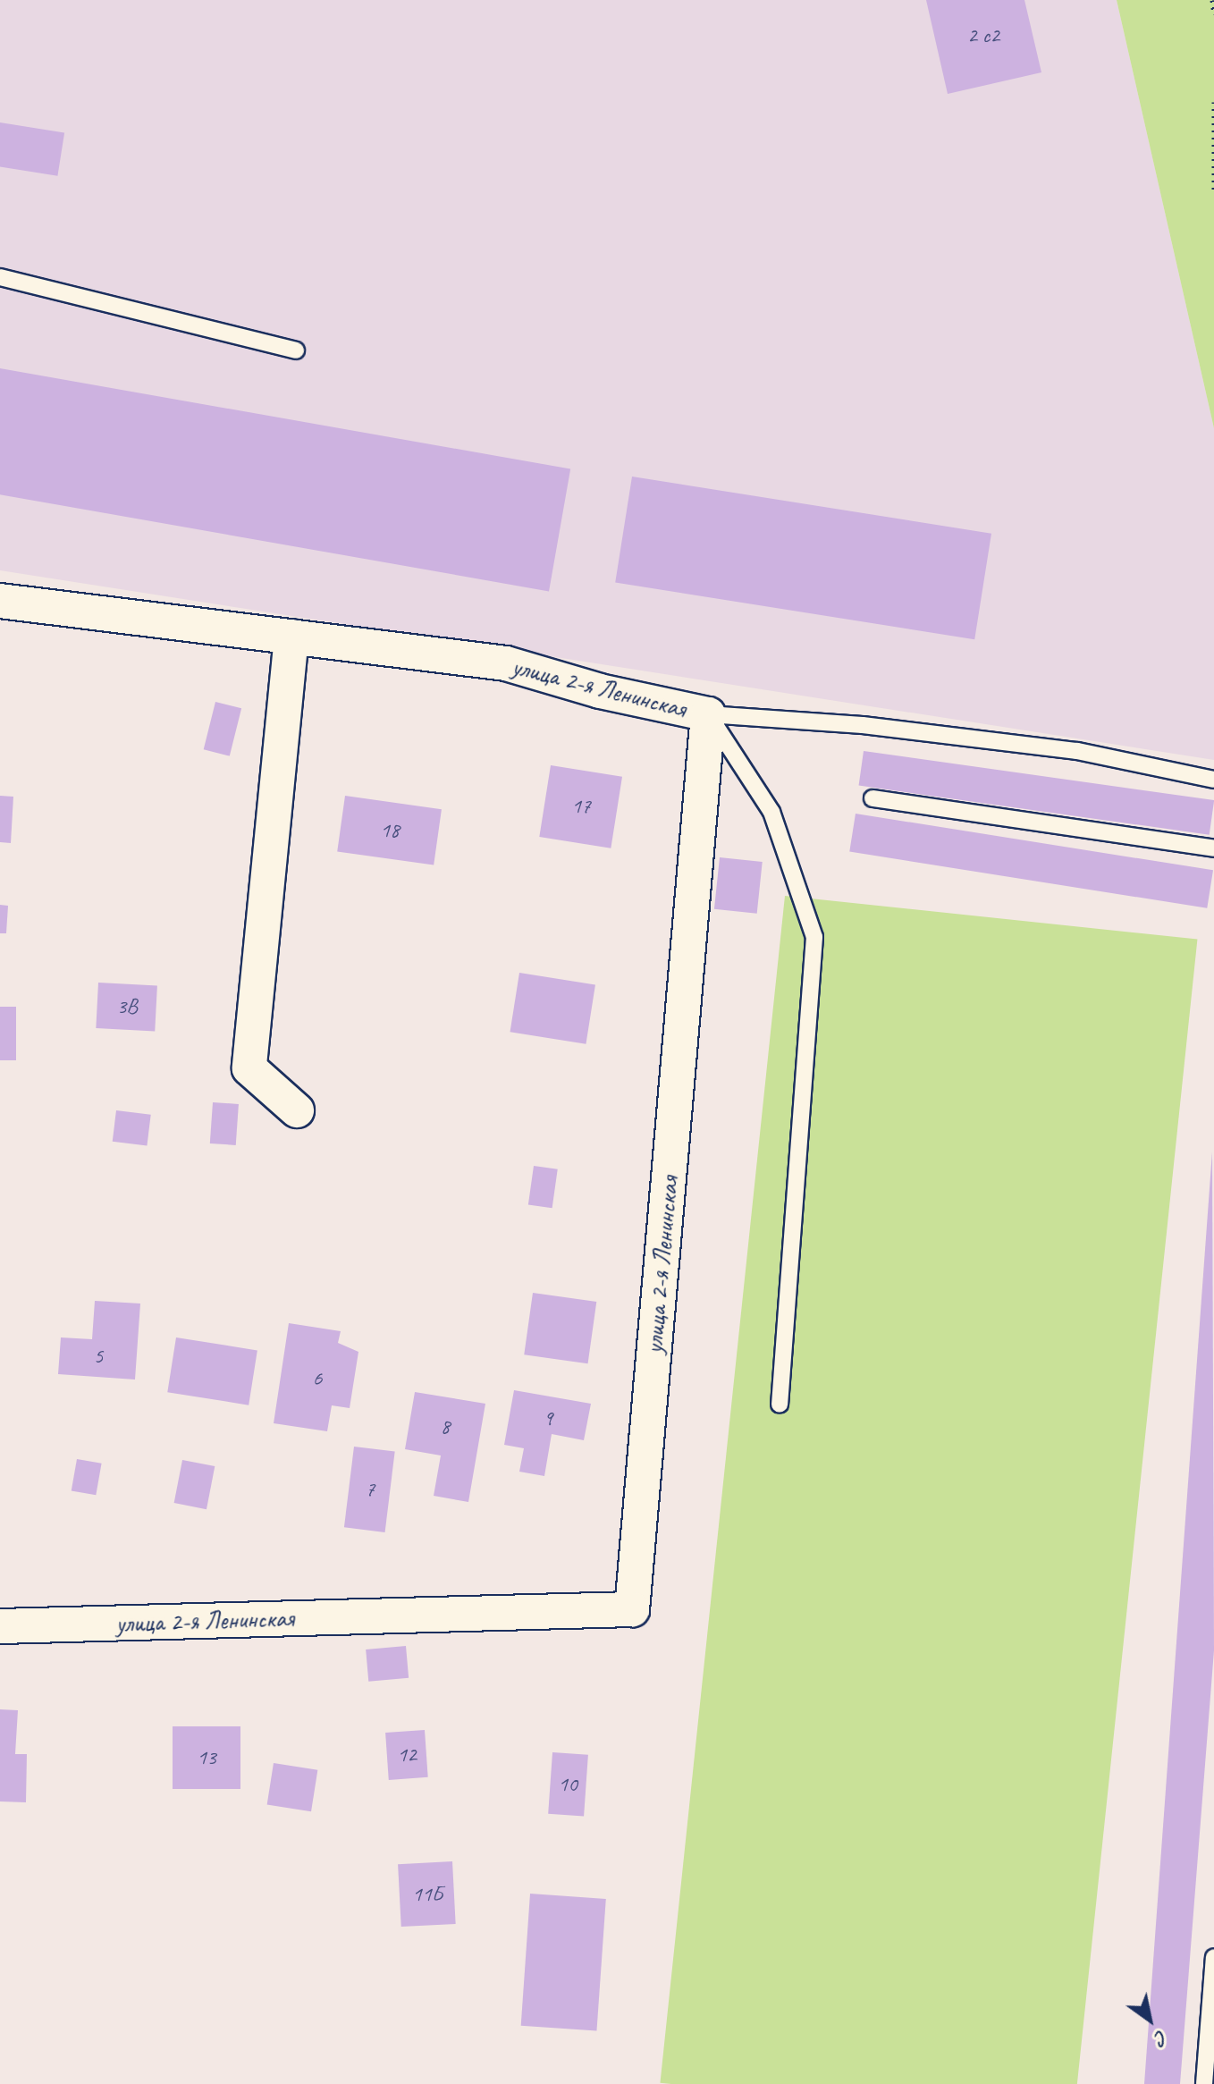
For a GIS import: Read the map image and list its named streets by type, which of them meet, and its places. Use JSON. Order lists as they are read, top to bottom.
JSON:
{
  "streets": {
    "street": ["улица 2-я Ленинская"]
  },
  "house_numbers": [
    "2 с2",
    "17",
    "18",
    "3В",
    "5",
    "6",
    "9",
    "8",
    "7",
    "12",
    "13",
    "10",
    "11Б"
  ],
  "north": "bottom right"
}
